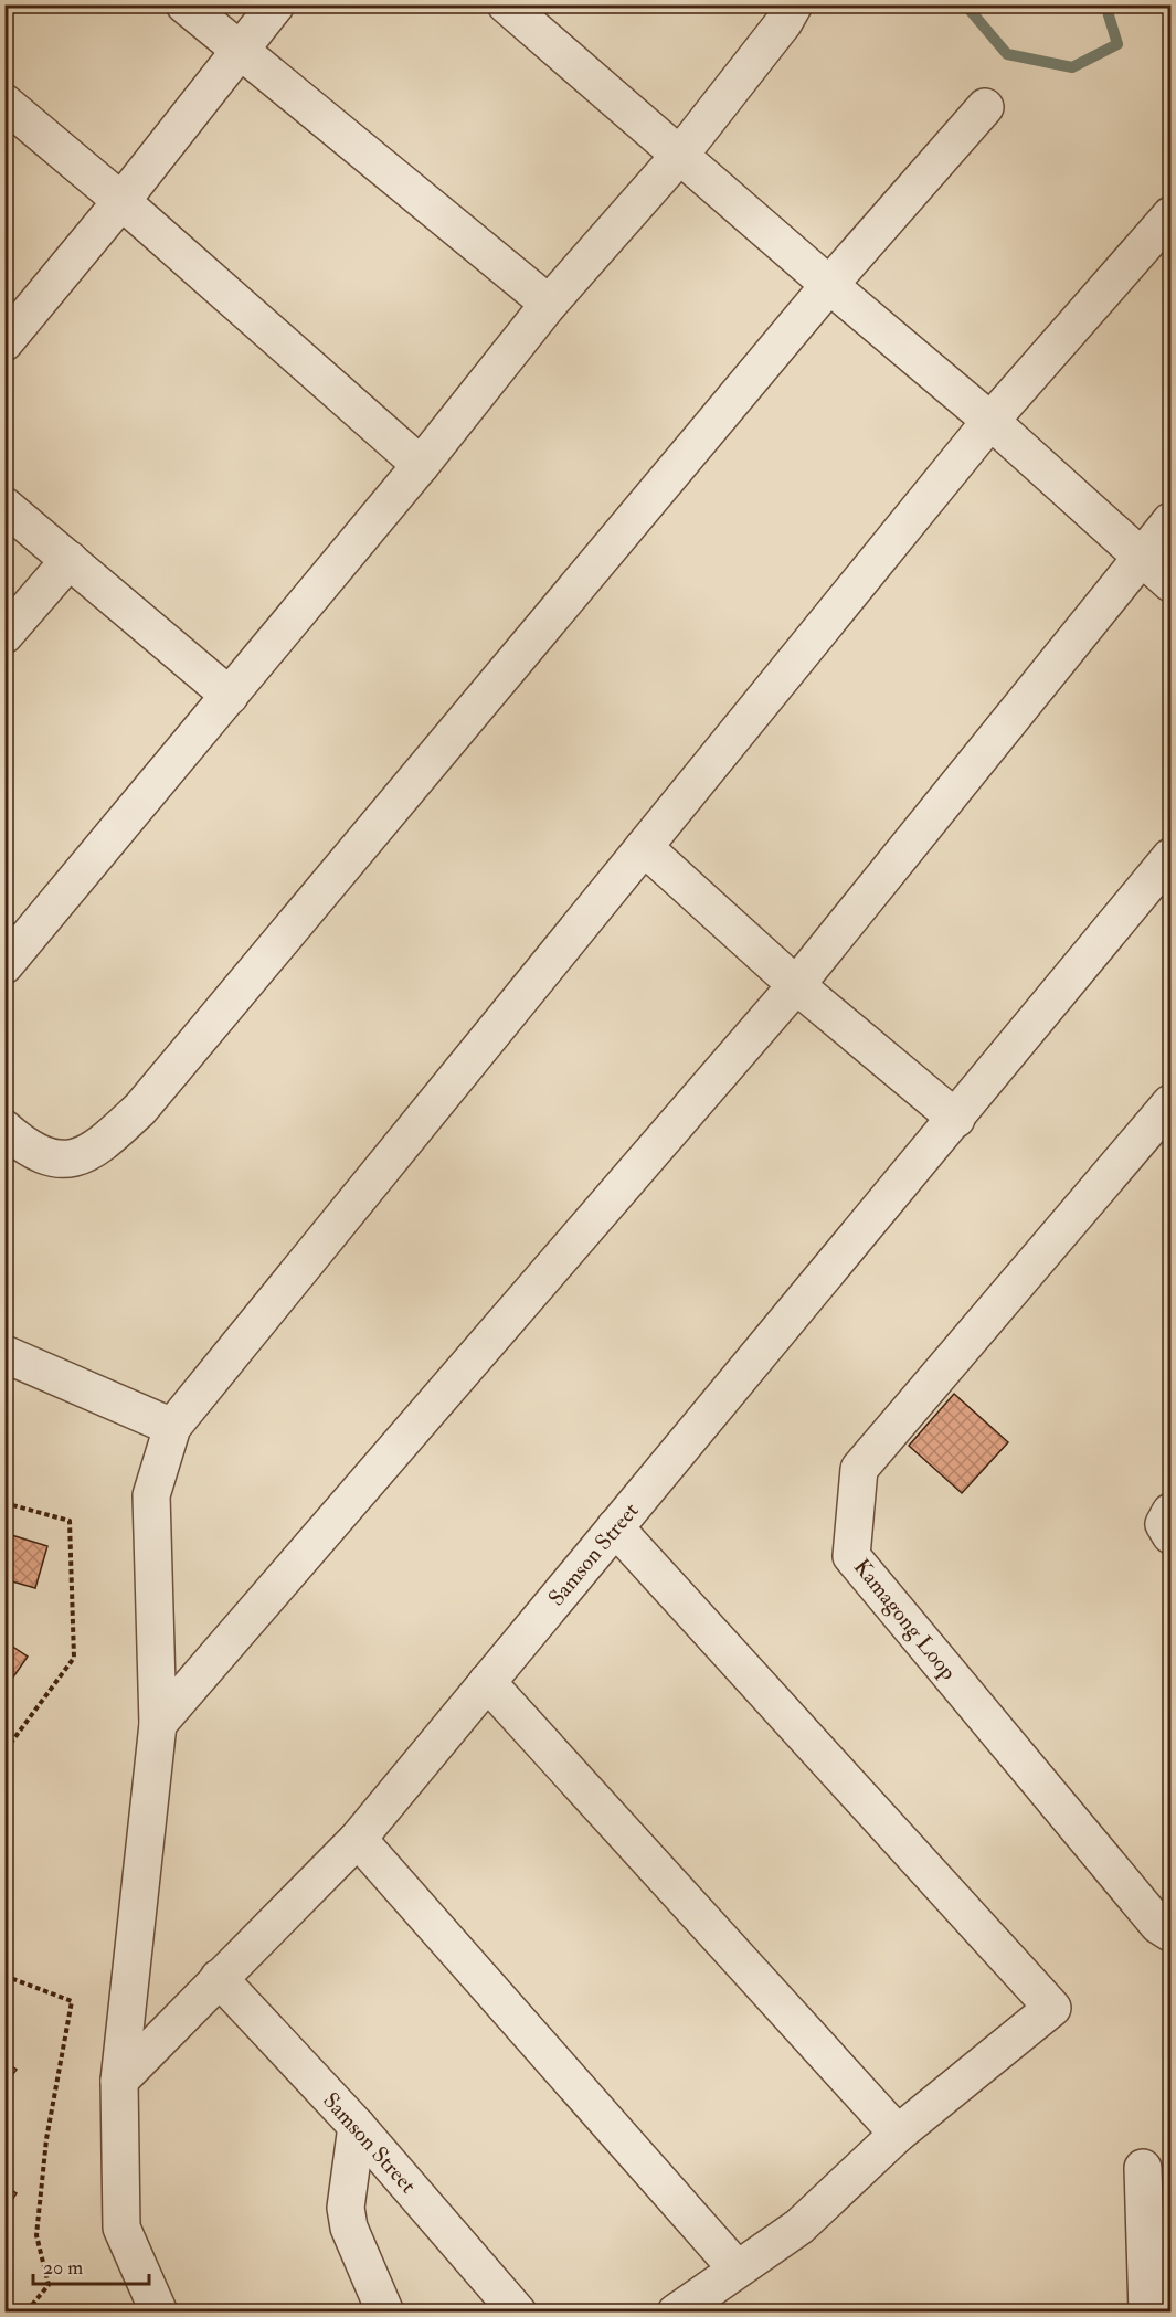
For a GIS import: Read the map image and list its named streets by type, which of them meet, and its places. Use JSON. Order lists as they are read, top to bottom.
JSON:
{
  "streets": {
    "street": ["Samson Street", "Kamagong Loop"]
  },
  "scale_bar": "20 m"
}
